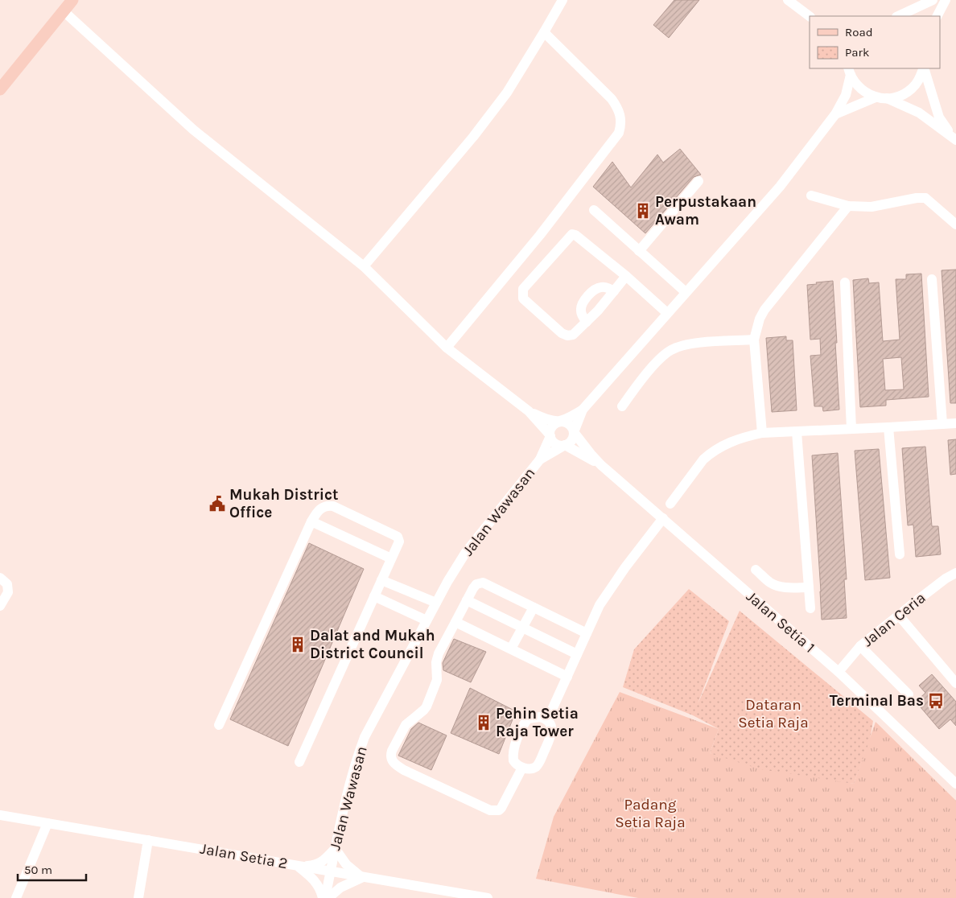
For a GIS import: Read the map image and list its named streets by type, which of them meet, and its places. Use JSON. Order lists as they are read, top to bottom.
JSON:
{
  "streets": {
    "street": [
      "Jalan Wawasan",
      "Jalan Ceria",
      "Jalan Setia 1",
      "Jalan Setia 2"
    ]
  },
  "crossings": [
    ["Jalan Wawasan", "Jalan Setia 1"],
    ["Jalan Wawasan", "Jalan Setia 2"],
    ["Jalan Ceria", "Jalan Setia 1"]
  ],
  "parks": ["Dataran Setia Raja", "Padang Setia Raja"],
  "places": {
    "building": ["Perpustakaan Awam", "Dalat and Mukah District Council", "Pehin Setia Raja Tower"],
    "public building": ["Mukah District Office"],
    "bus stop": ["Terminal Bas"]
  },
  "legend": ["Road", "Park"],
  "scale_bar": "50 m"
}
